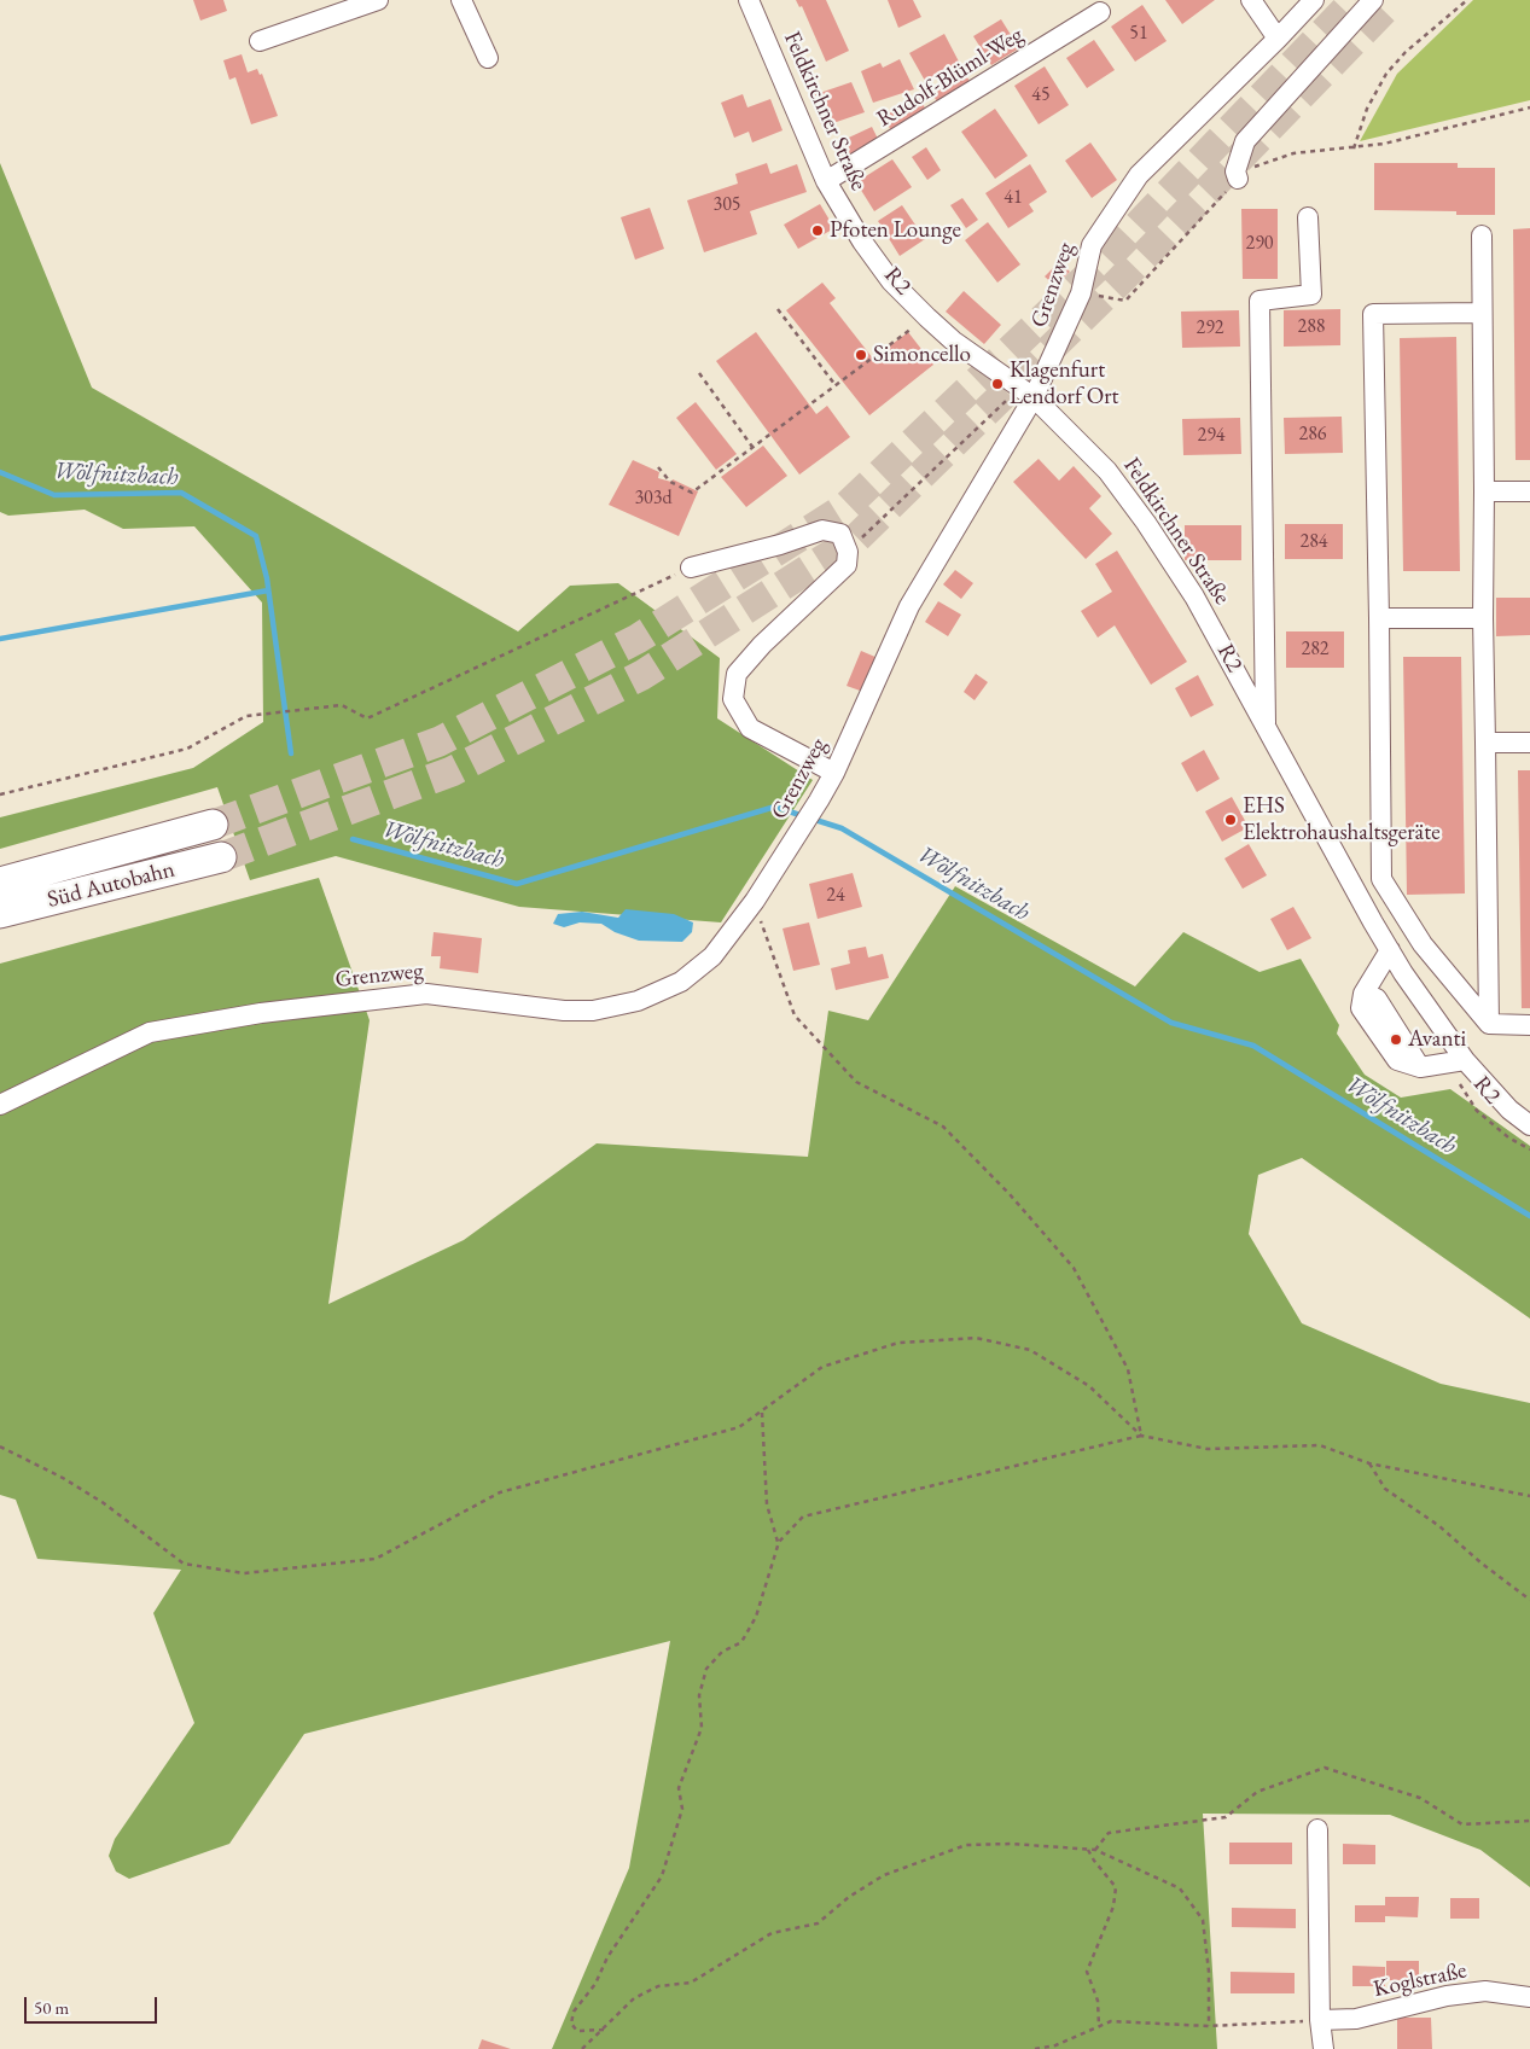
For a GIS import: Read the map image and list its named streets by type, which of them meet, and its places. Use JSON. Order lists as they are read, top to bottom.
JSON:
{
  "streets": {
    "highway": ["Süd Autobahn"],
    "street": [
      "Rudolf-Blüml-Weg",
      "Feldkirchner Straße",
      "Grenzweg",
      "Koglstraße"
    ],
    "path": ["R2"]
  },
  "crossings": [
    ["Rudolf-Blüml-Weg", "Feldkirchner Straße"],
    ["Feldkirchner Straße", "R2"],
    ["Feldkirchner Straße", "Grenzweg"]
  ],
  "water": ["Wölfnitzbach"],
  "places": [
    "Pfoten Lounge",
    "Simoncello",
    "Klagenfurt Lendorf Ort",
    "EHS Elektrohaushaltsgeräte",
    "Avanti"
  ],
  "house_numbers": [
    "51",
    "45",
    "41",
    "305",
    "290",
    "288",
    "292",
    "286",
    "294",
    "303d",
    "284",
    "282",
    "24"
  ],
  "scale_bar": "50 m"
}
